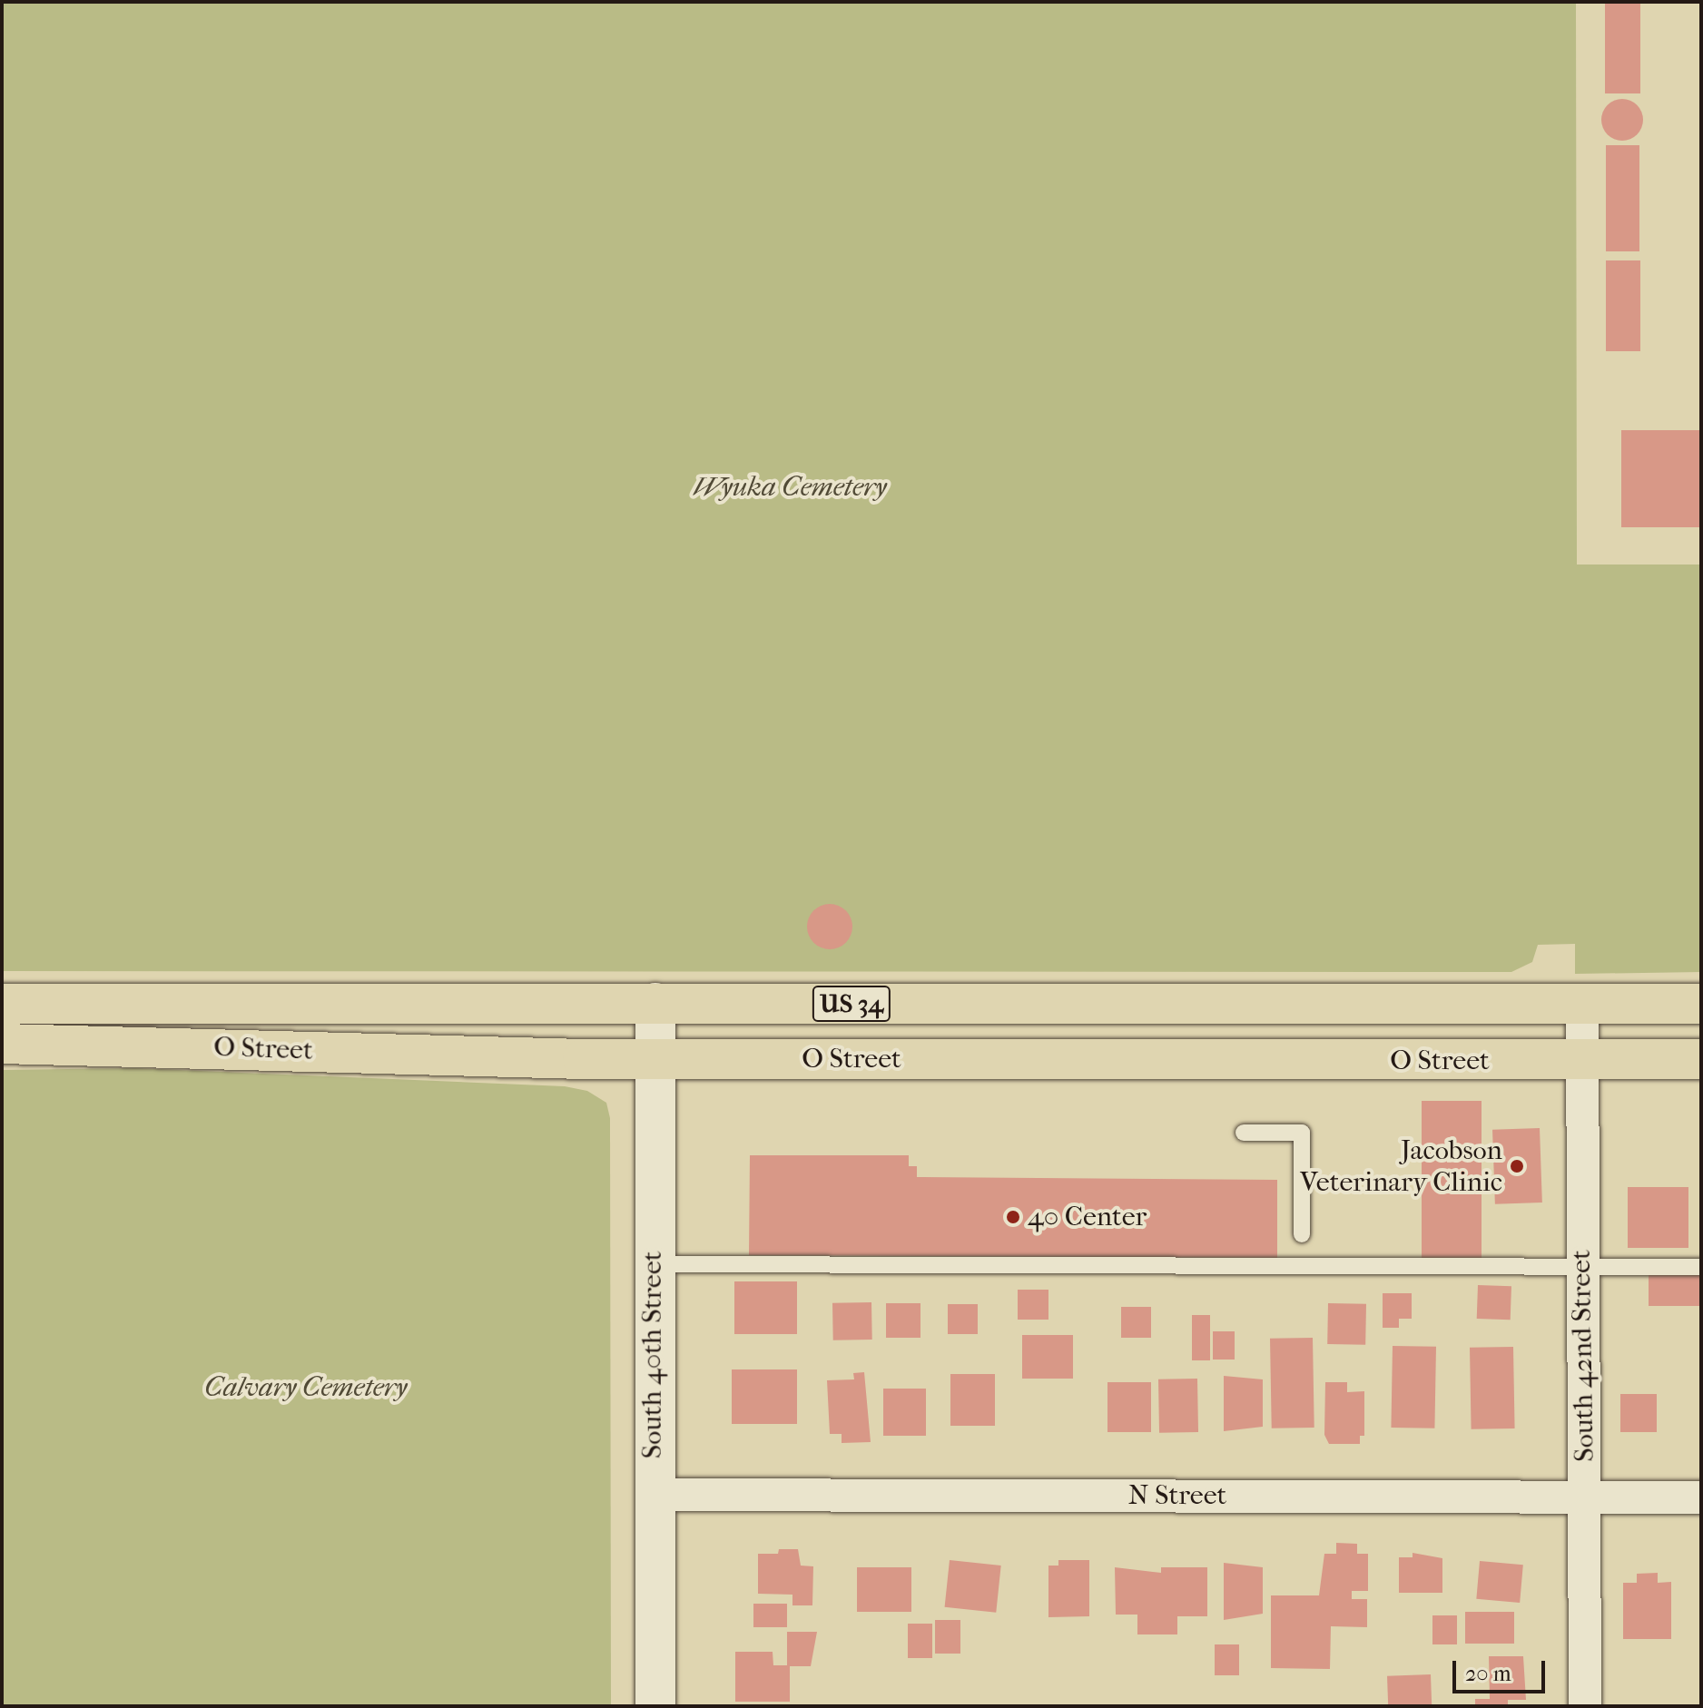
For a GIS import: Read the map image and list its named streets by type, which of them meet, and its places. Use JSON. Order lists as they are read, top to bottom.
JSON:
{
  "streets": {
    "main road": ["US 34", "O Street", "South 40th Street"],
    "street": ["South 42nd Street", "N Street"]
  },
  "crossings": [
    ["O Street", "South 40th Street"],
    ["O Street", "South 42nd Street"],
    ["South 40th Street", "N Street"],
    ["South 42nd Street", "N Street"]
  ],
  "parks": ["Wyuka Cemetery", "Calvary Cemetery"],
  "places": ["Jacobson Veterinary Clinic", "40 Center"],
  "scale_bar": "20 m"
}
